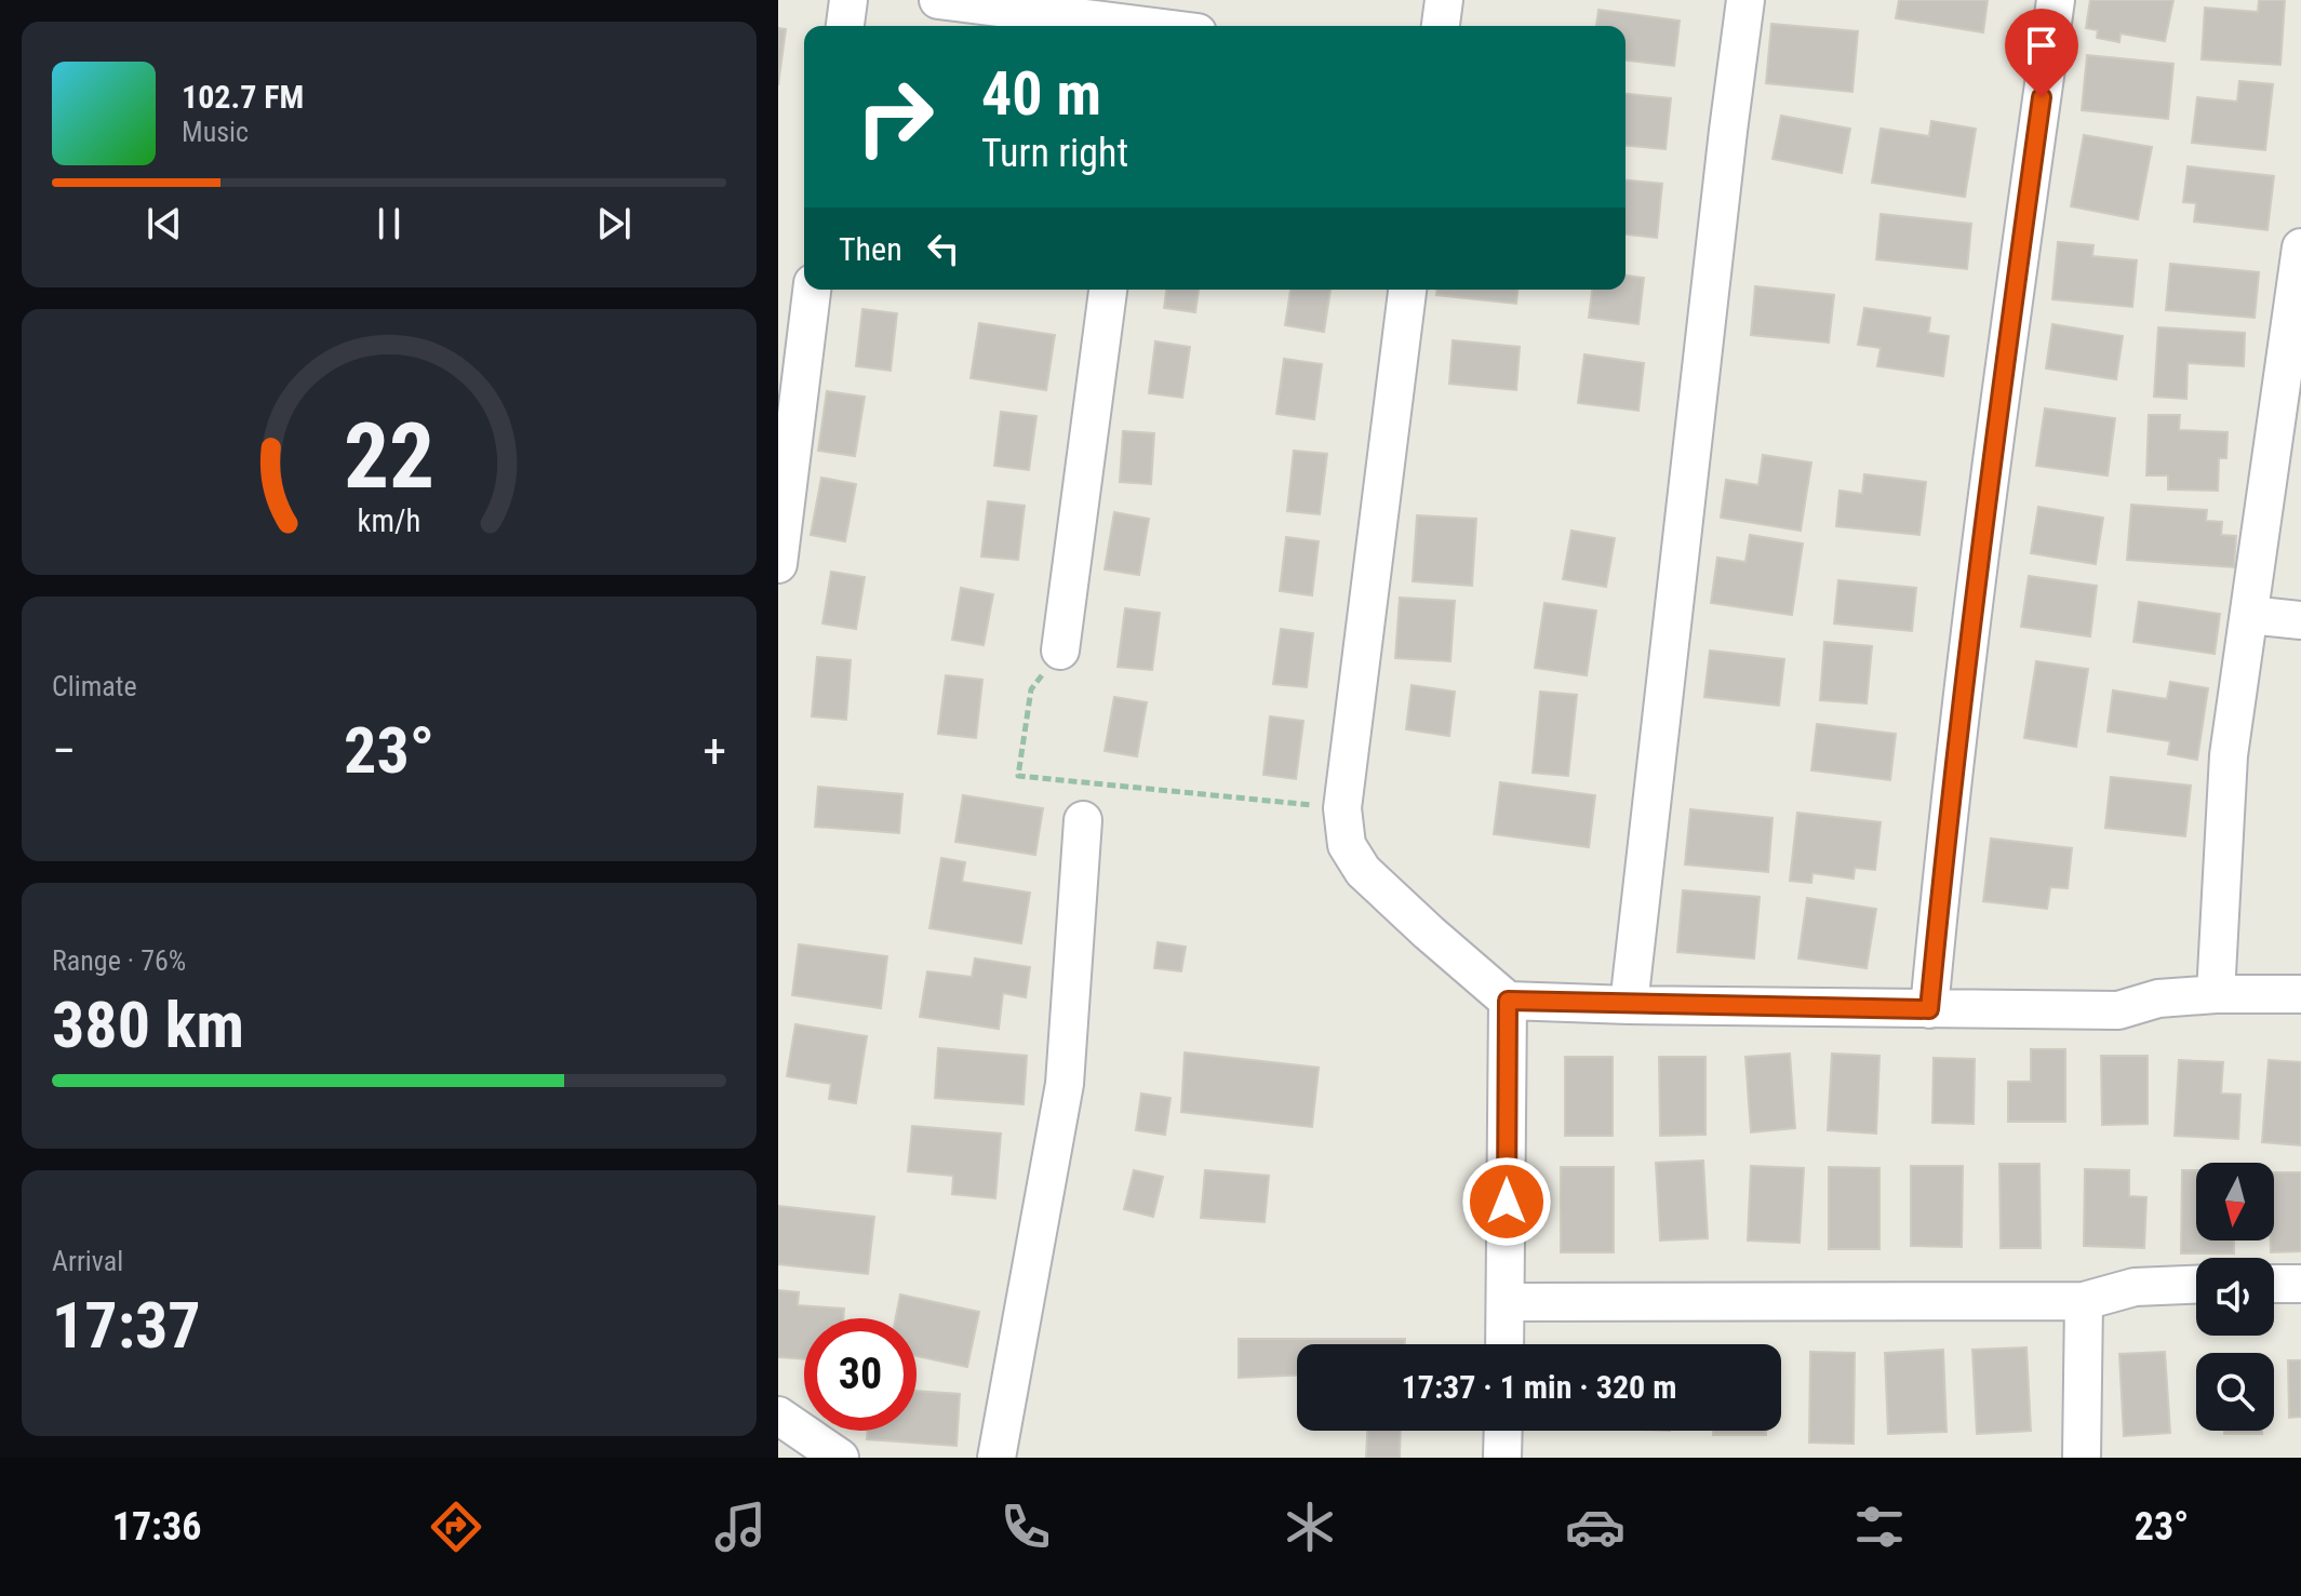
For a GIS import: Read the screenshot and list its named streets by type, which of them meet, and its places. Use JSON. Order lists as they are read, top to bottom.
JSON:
{
  "north": "bottom",
  "page": {
    "turn": ["40 m", "Turn right"],
    "song": ["102.7 FM", "Music"],
    "then": "Then",
    "tile": [
      "Climate",
      ["Range · 76%", "380 km"],
      ["Arrival", "17:37"]
    ],
    "heat": ["−", "23°", "+"],
    "limit": "30",
    "trip": "17:37 · 1 min · 320 m",
    "tabs": ["17:36", "23°"],
    "gauge": ["22", "km/h"]
  }
}
